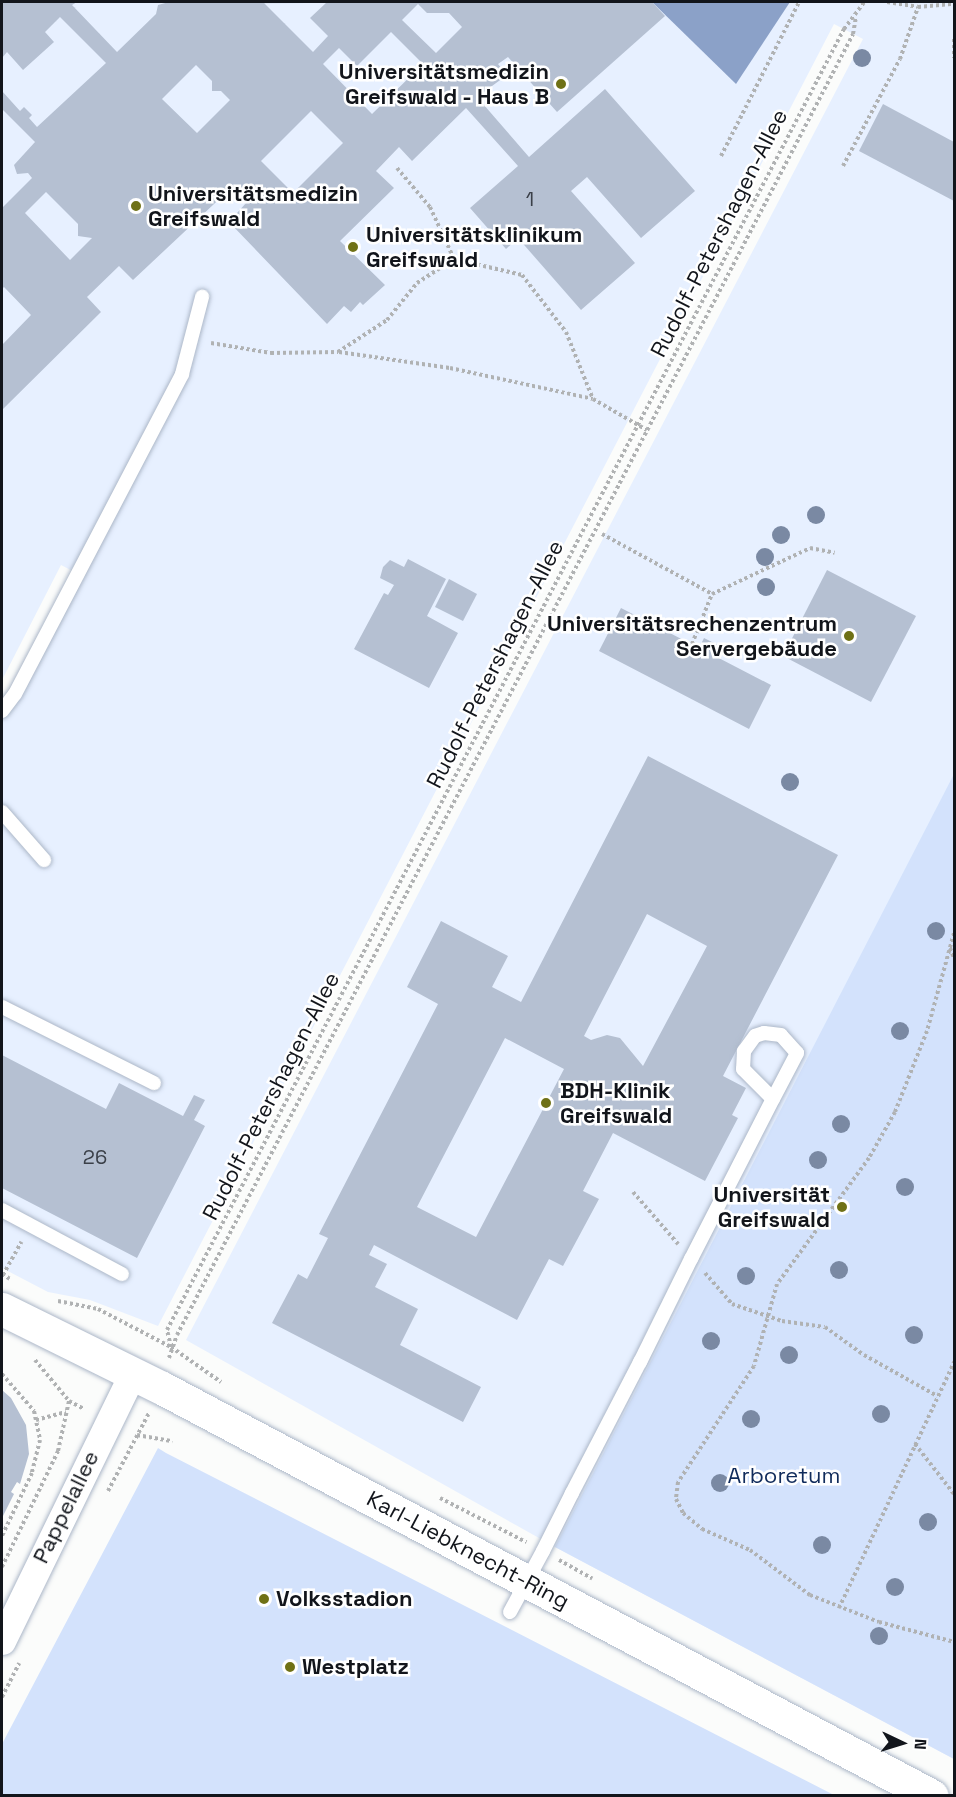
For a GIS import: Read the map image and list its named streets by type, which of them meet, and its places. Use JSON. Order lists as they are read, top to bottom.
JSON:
{
  "streets": {
    "street": ["Pappelallee", "Karl-Liebknecht-Ring"],
    "path": ["Rudolf-Petershagen-Allee"]
  },
  "crossings": [
    ["Pappelallee", "Karl-Liebknecht-Ring"]
  ],
  "parks": ["Arboretum"],
  "places": [
    "Universitätsmedizin Greifswald - Haus B",
    "Universitätsmedizin Greifswald",
    "Universitätsklinikum Greifswald",
    "Universitätsrechenzentrum Servergebäude",
    "BDH-Klinik Greifswald",
    "Universität Greifswald",
    "Volksstadion",
    "Westplatz"
  ],
  "house_numbers": ["1", "26"],
  "north": "right"
}
